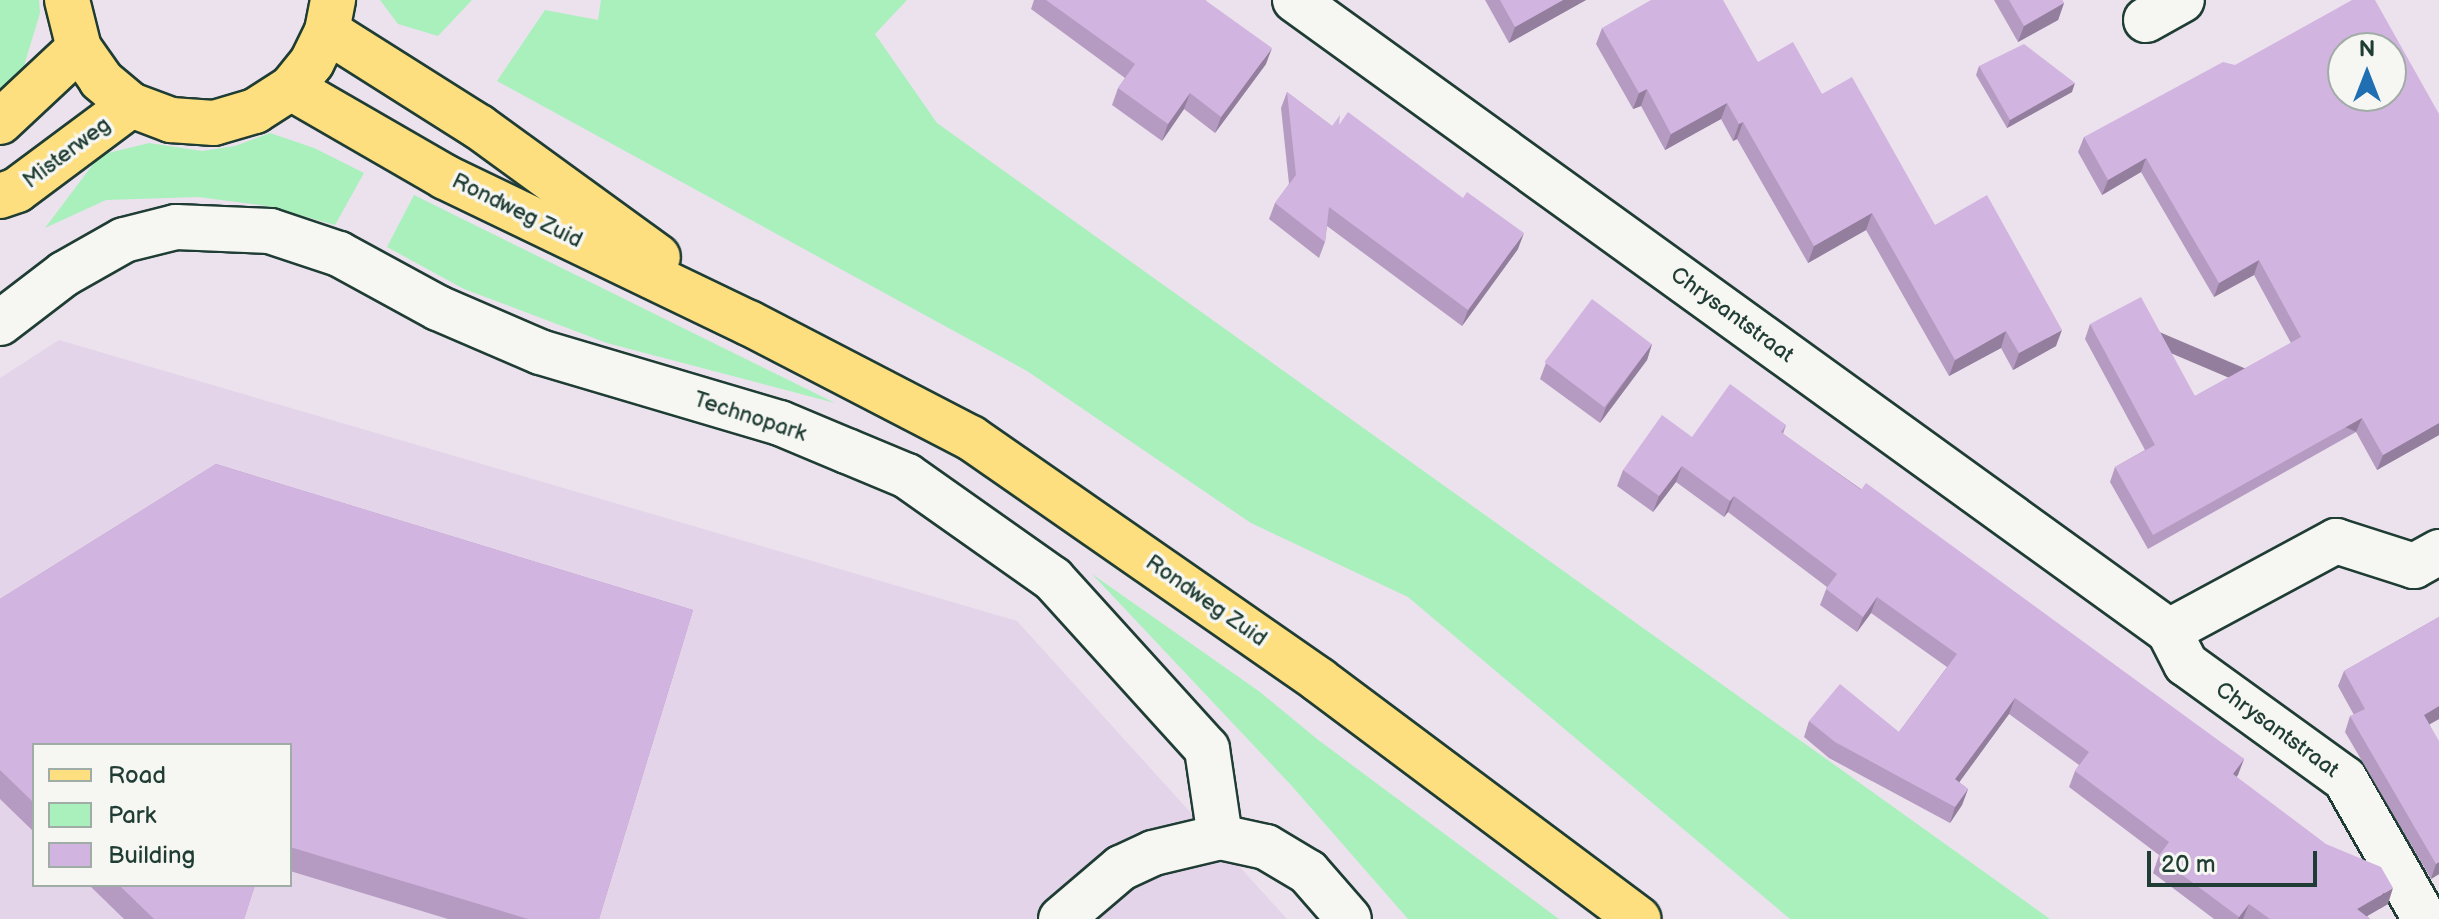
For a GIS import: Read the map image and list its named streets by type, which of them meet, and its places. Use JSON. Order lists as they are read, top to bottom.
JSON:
{
  "streets": {
    "main road": ["Misterweg", "Rondweg Zuid"],
    "street": ["Chrysantstraat", "Technopark"]
  },
  "legend": ["Road", "Park", "Building"],
  "scale_bar": "20 m",
  "north": "top"
}
